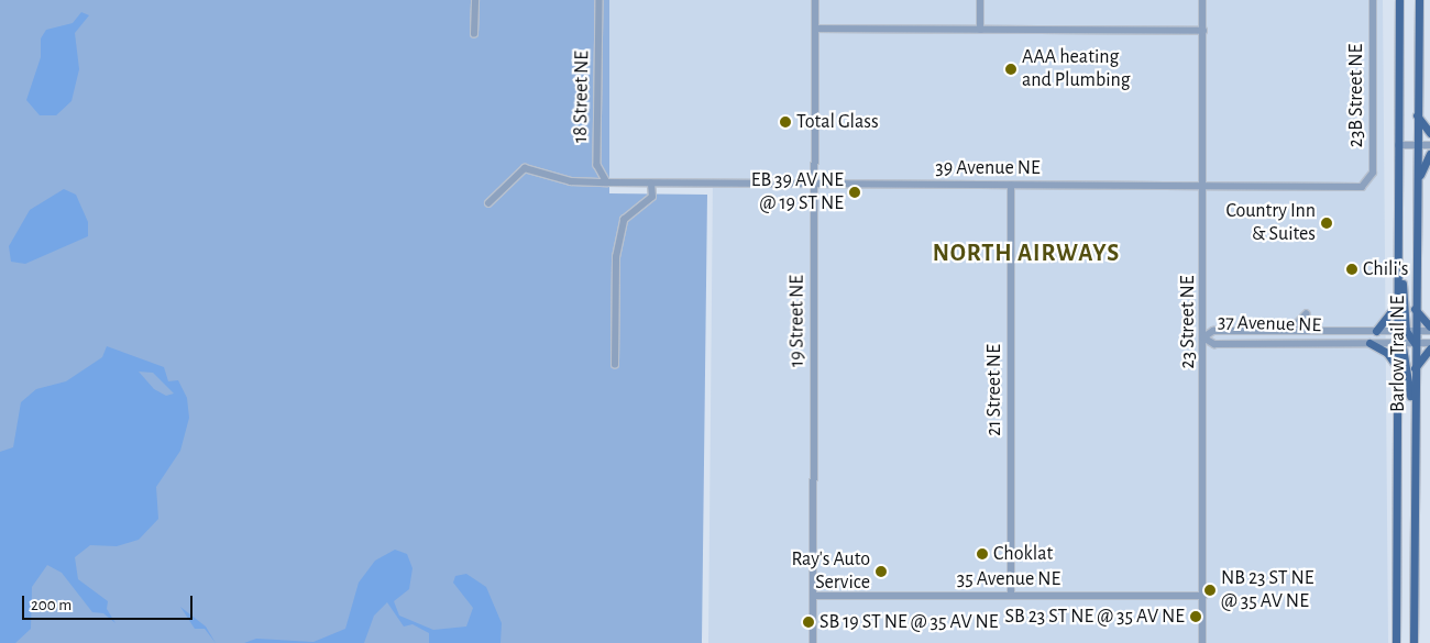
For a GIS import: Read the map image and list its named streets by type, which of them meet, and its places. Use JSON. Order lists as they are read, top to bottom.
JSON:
{
  "streets": {
    "main road": ["Barlow Trail NE"],
    "street": [
      "23B Street NE",
      "18 Street NE",
      "39 Avenue NE",
      "19 Street NE",
      "23 Street NE",
      "37 Avenue NE",
      "21 Street NE",
      "35 Avenue NE"
    ]
  },
  "crossings": [
    ["23B Street NE", "39 Avenue NE"],
    ["18 Street NE", "39 Avenue NE"],
    ["39 Avenue NE", "19 Street NE"],
    ["39 Avenue NE", "23 Street NE"],
    ["39 Avenue NE", "21 Street NE"],
    ["19 Street NE", "35 Avenue NE"],
    ["23 Street NE", "37 Avenue NE"],
    ["23 Street NE", "35 Avenue NE"],
    ["37 Avenue NE", "Barlow Trail NE"],
    ["21 Street NE", "35 Avenue NE"]
  ],
  "districts": ["NORTH AIRWAYS"],
  "places": [
    "AAA heating and Plumbing",
    "Total Glass",
    "EB 39 AV NE @ 19 ST NE",
    "Country Inn & Suites",
    "Chili's",
    "Choklat",
    "Ray's Auto Service",
    "NB 23 ST NE @ 35 AV NE",
    "SB 23 ST NE @ 35 AV NE",
    "SB 19 ST NE @ 35 AV NE"
  ],
  "scale_bar": "200 m"
}
